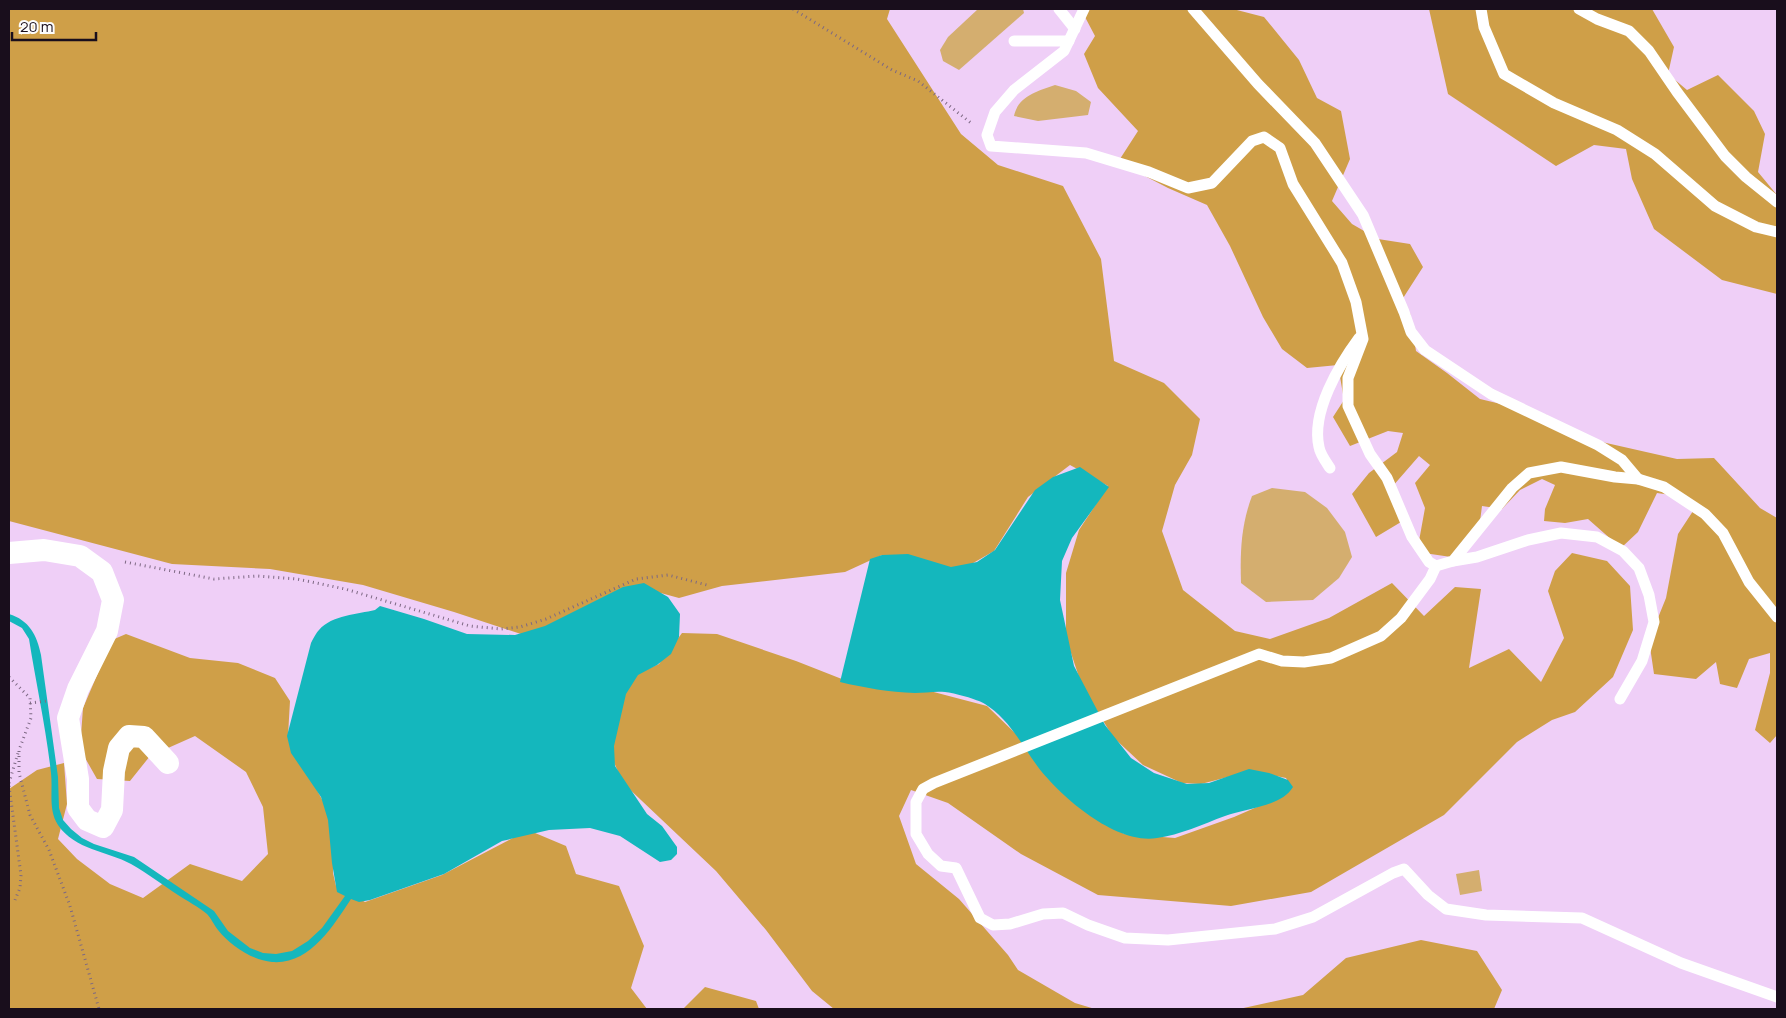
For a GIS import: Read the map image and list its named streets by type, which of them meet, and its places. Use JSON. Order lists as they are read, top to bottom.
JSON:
{
  "scale_bar": "20 m"
}
